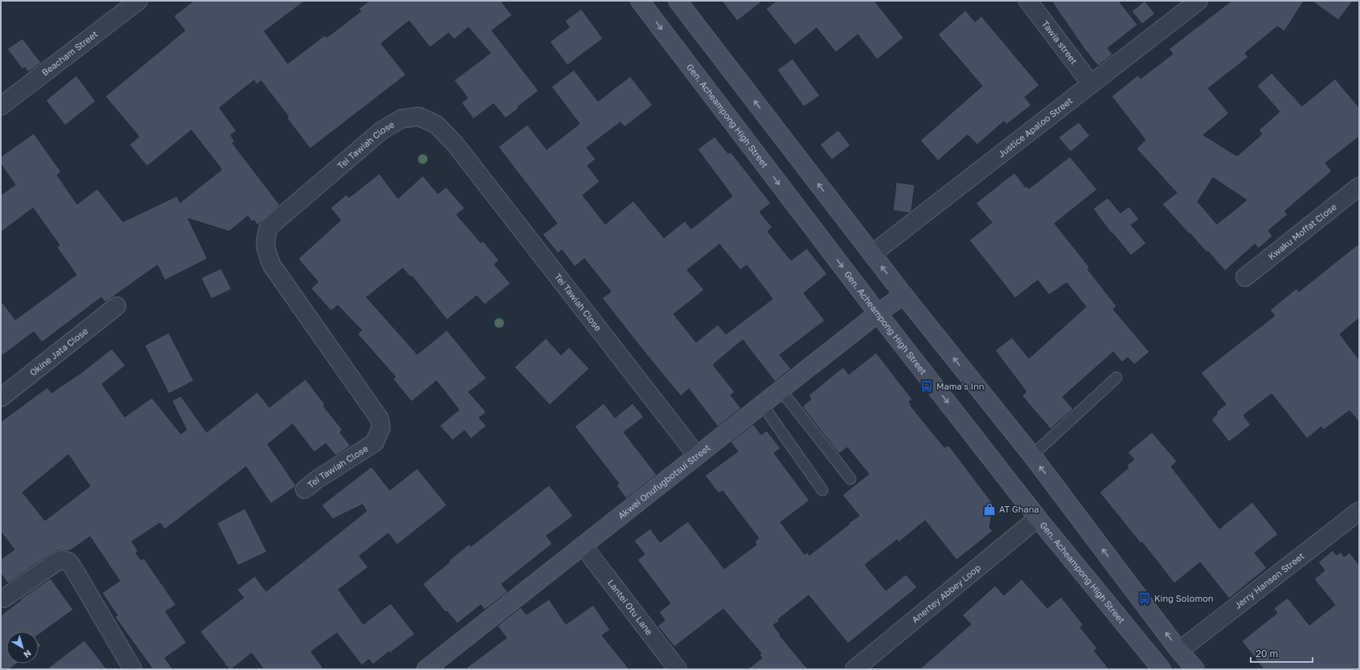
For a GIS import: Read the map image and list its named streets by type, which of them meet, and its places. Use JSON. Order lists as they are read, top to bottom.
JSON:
{
  "streets": {
    "main road": ["Gen. Acheampong High Street", "Akwei Onufugbotsui Street"],
    "street": [
      "Tawia street",
      "Beacham Street",
      "Justice Apaloo Street",
      "Tei Tawiah Close",
      "Kwaku Moffat Close",
      "Okine Jata Close",
      "Jerry Hansen Street",
      "Anertey Abbey Loop",
      "Lantei Otu Lane"
    ]
  },
  "crossings": [
    ["Tawia street", "Justice Apaloo Street"],
    ["Gen. Acheampong High Street", "Akwei Onufugbotsui Street"],
    ["Gen. Acheampong High Street", "Anertey Abbey Loop"],
    ["Tei Tawiah Close", "Akwei Onufugbotsui Street"],
    ["Akwei Onufugbotsui Street", "Lantei Otu Lane"]
  ],
  "places": {
    "bus stop": ["Mama's Inn", "King Solomon"],
    "shop": ["AT Ghana"]
  },
  "scale_bar": "20 m",
  "north": "bottom right"
}
